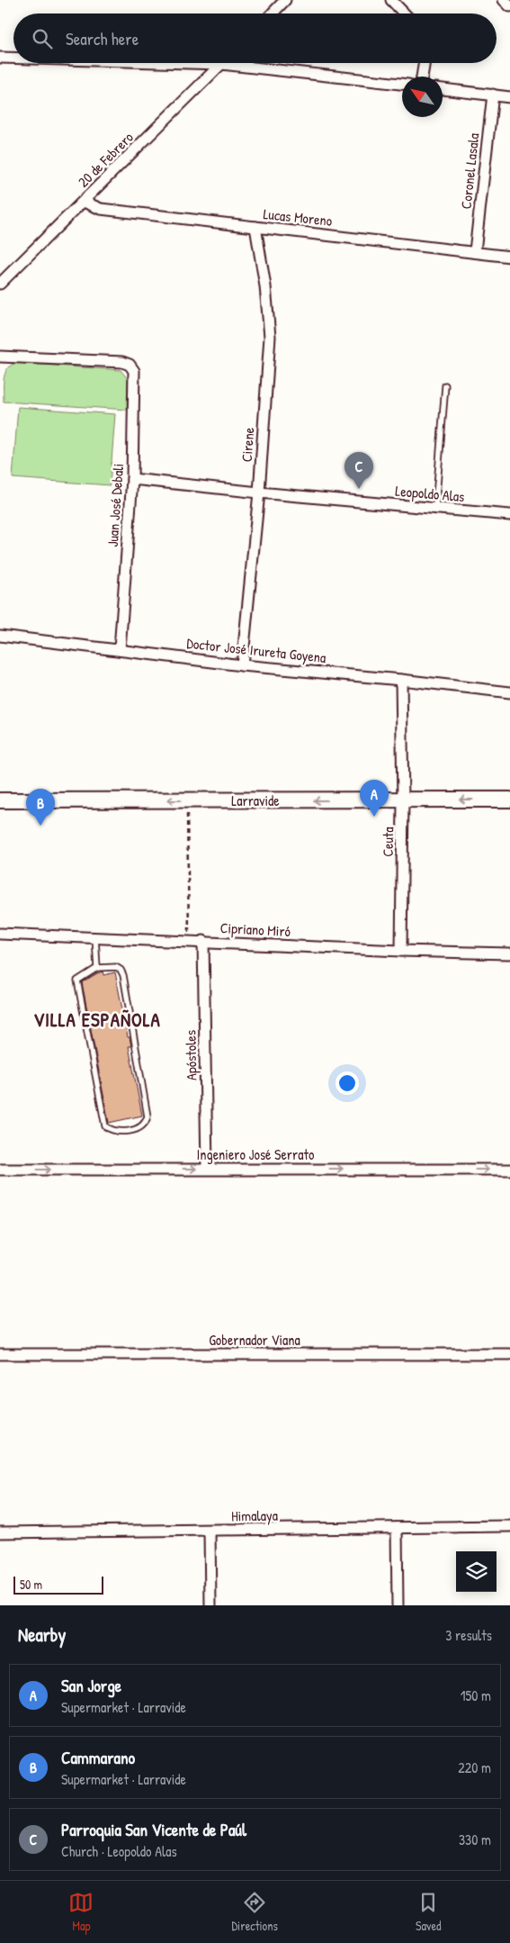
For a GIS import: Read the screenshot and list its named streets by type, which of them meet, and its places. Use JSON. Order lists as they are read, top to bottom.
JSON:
{
  "streets": {
    "street": [
      "20 de Febrero",
      "Coronel Lasala",
      "Lucas Moreno",
      "Cirene",
      "Leopoldo Alas",
      "Juan José Debali",
      "Doctor José Irureta Goyena",
      "Larravide",
      "Ceuta",
      "Cipriano Miró",
      "Apóstoles",
      "Ingeniero José Serrato",
      "Gobernador Viana",
      "Himalaya"
    ]
  },
  "crossings": [
    ["20 de Febrero", "Lucas Moreno"],
    ["Coronel Lasala", "Lucas Moreno"],
    ["Lucas Moreno", "Cirene"],
    ["Cirene", "Leopoldo Alas"],
    ["Cirene", "Doctor José Irureta Goyena"],
    ["Leopoldo Alas", "Juan José Debali"],
    ["Juan José Debali", "Doctor José Irureta Goyena"],
    ["Doctor José Irureta Goyena", "Ceuta"],
    ["Larravide", "Ceuta"],
    ["Ceuta", "Cipriano Miró"],
    ["Cipriano Miró", "Apóstoles"],
    ["Apóstoles", "Ingeniero José Serrato"]
  ],
  "one_way": ["Larravide", "Ingeniero José Serrato"],
  "districts": ["VILLA ESPAÑOLA"],
  "scale_bar": "50 m",
  "north": "top left",
  "page": {
    "search": "Search here",
    "pins": ["C", "A", "B"],
    "scale": "50 m",
    "heading": ["Nearby", "3 results"],
    "list": [
      {
        "mark": "A",
        "name": "San Jorge",
        "note": "Supermarket · Larravide",
        "value": "150 m"
      },
      {
        "mark": "B",
        "name": "Cammarano",
        "note": "Supermarket · Larravide",
        "value": "220 m"
      },
      {
        "mark": "C",
        "name": "Parroquia San Vicente de Paúl",
        "note": "Church · Leopoldo Alas",
        "value": "330 m"
      }
    ],
    "nav": ["Map", "Directions", "Saved"]
  }
}
